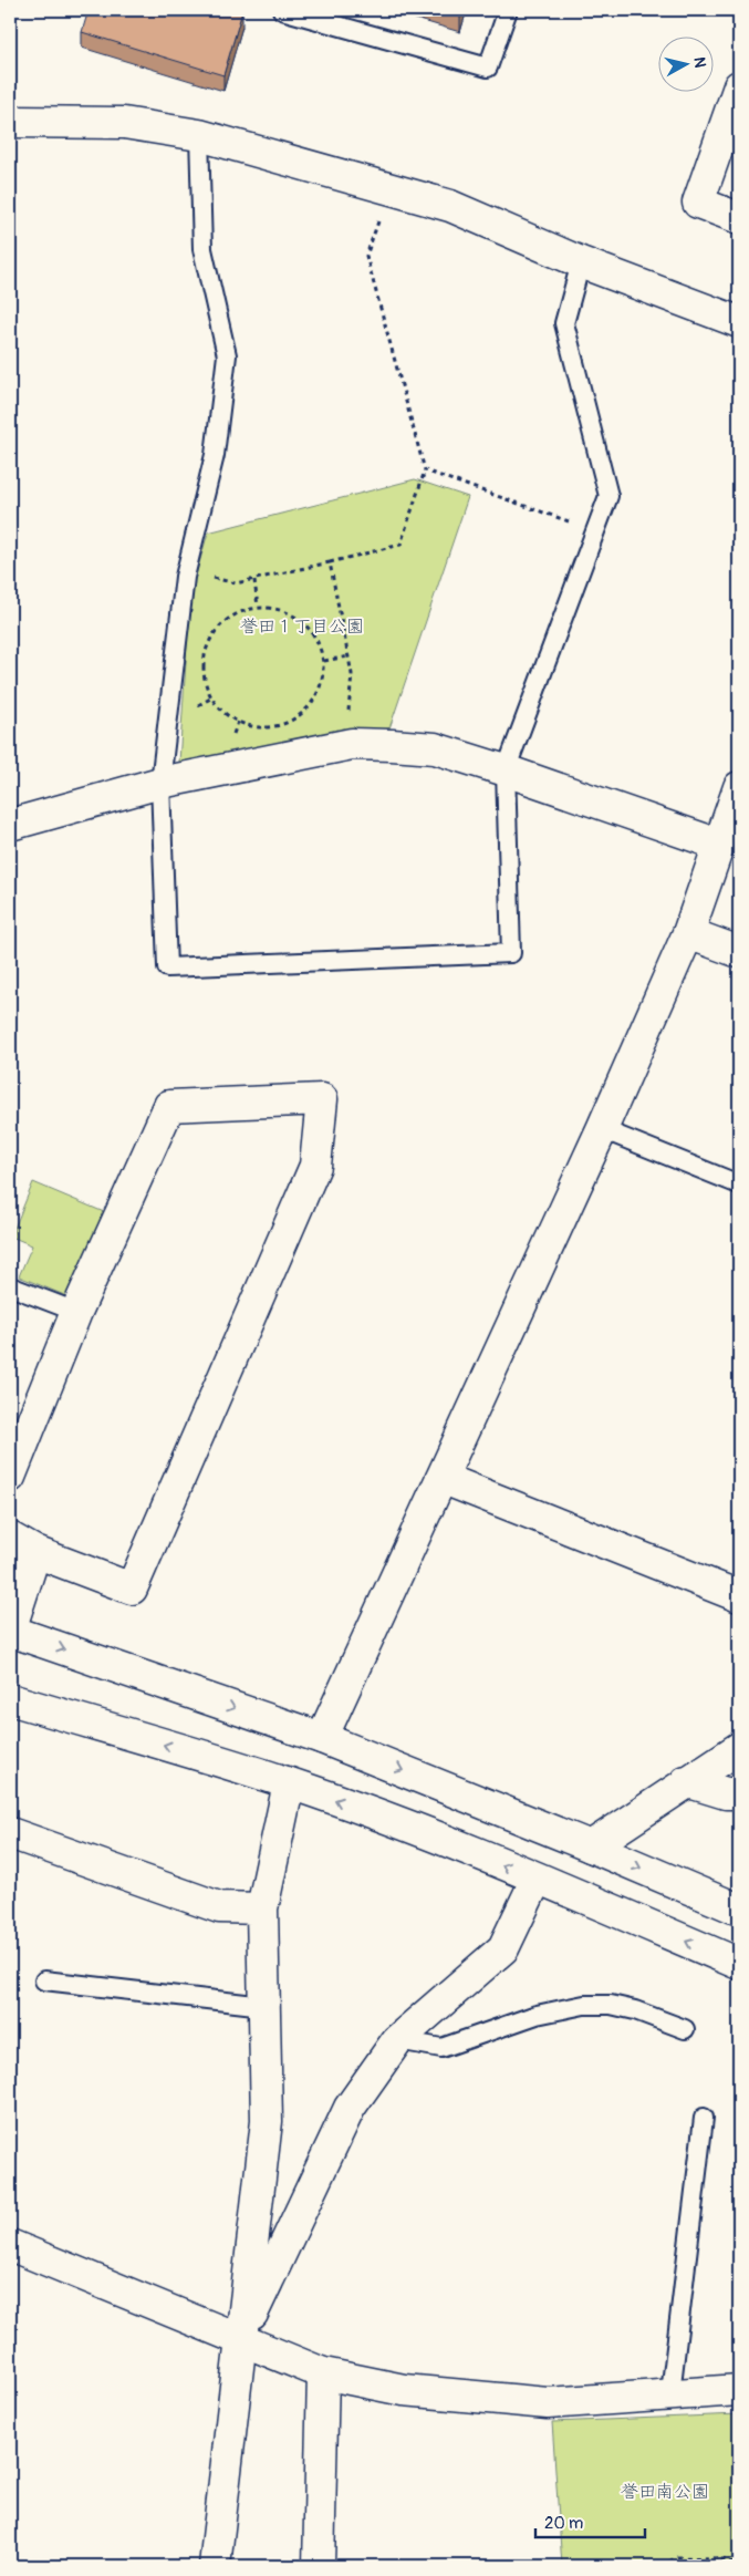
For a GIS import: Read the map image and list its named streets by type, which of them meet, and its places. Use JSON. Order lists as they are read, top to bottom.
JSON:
{
  "parks": ["誉田１丁目公園", "誉田南公園"],
  "scale_bar": "20 m",
  "north": "right"
}
